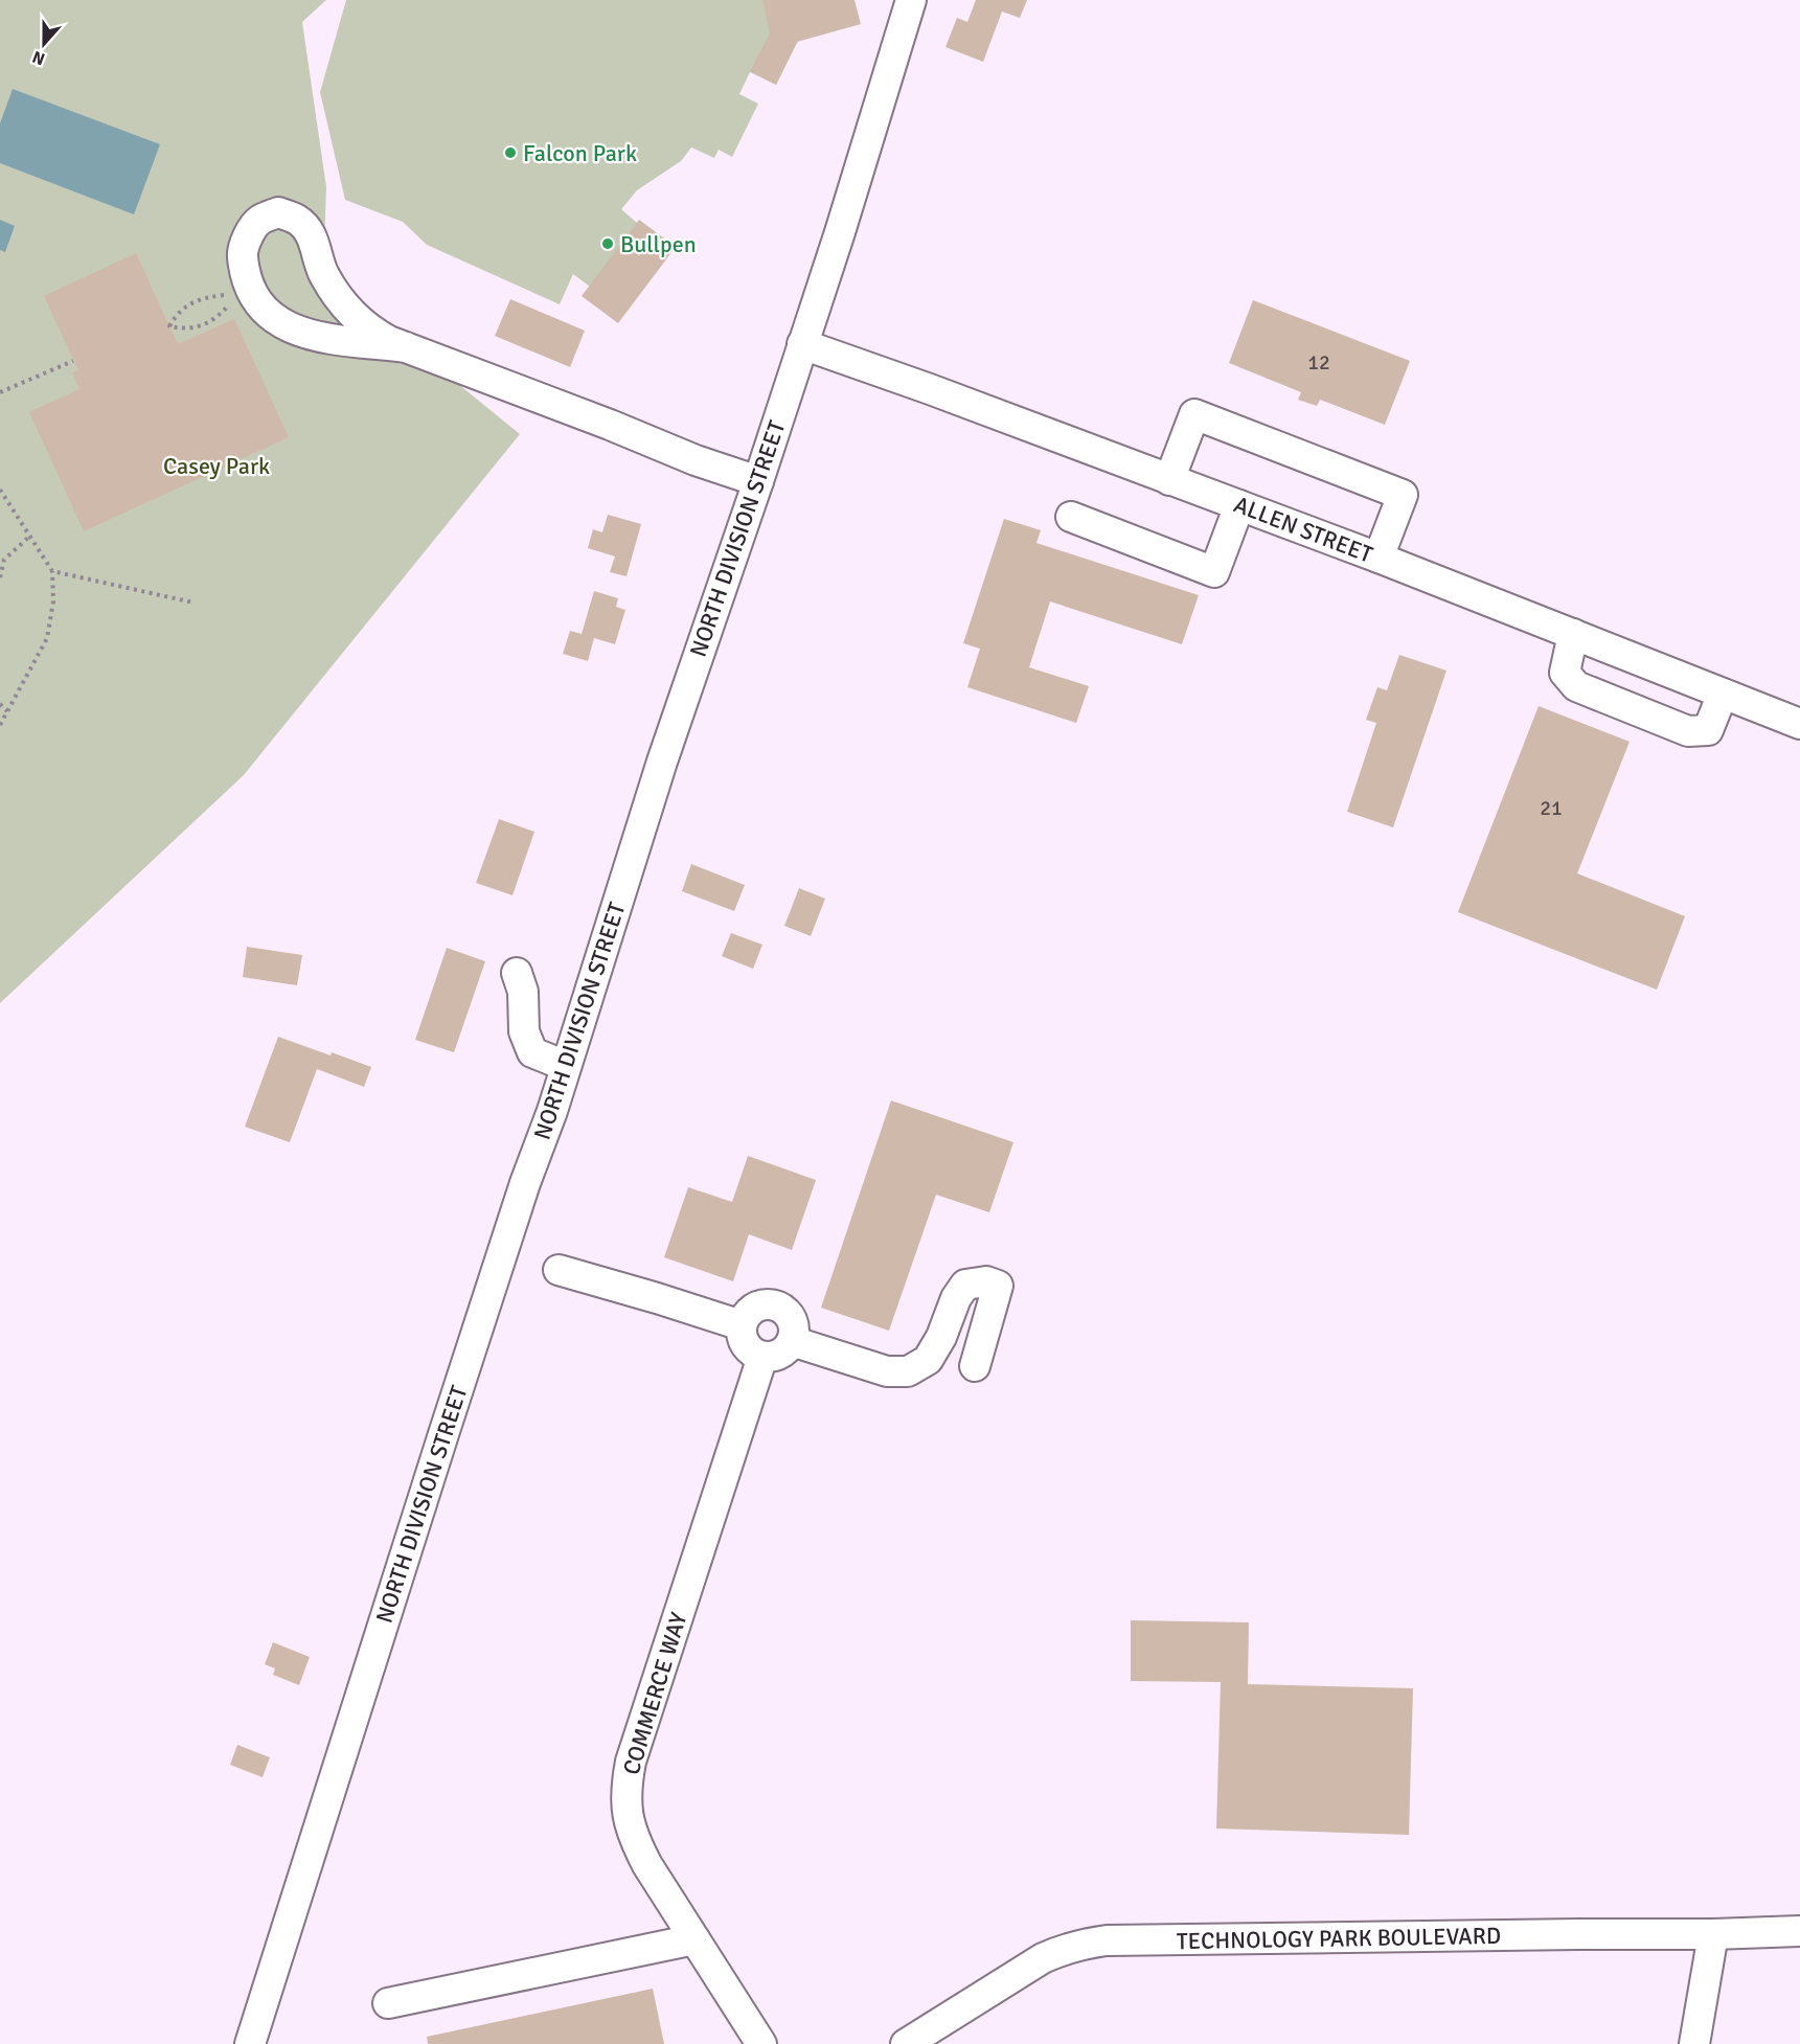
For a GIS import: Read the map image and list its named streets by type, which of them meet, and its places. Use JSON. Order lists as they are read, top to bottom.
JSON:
{
  "streets": {
    "street": [
      "ALLEN STREET",
      "NORTH DIVISION STREET",
      "COMMERCE WAY",
      "TECHNOLOGY PARK BOULEVARD"
    ]
  },
  "crossings": [
    ["ALLEN STREET", "NORTH DIVISION STREET"]
  ],
  "parks": ["Casey Park"],
  "places": ["Falcon Park", "Bullpen"],
  "house_numbers": ["12", "21"],
  "north": "bottom"
}
